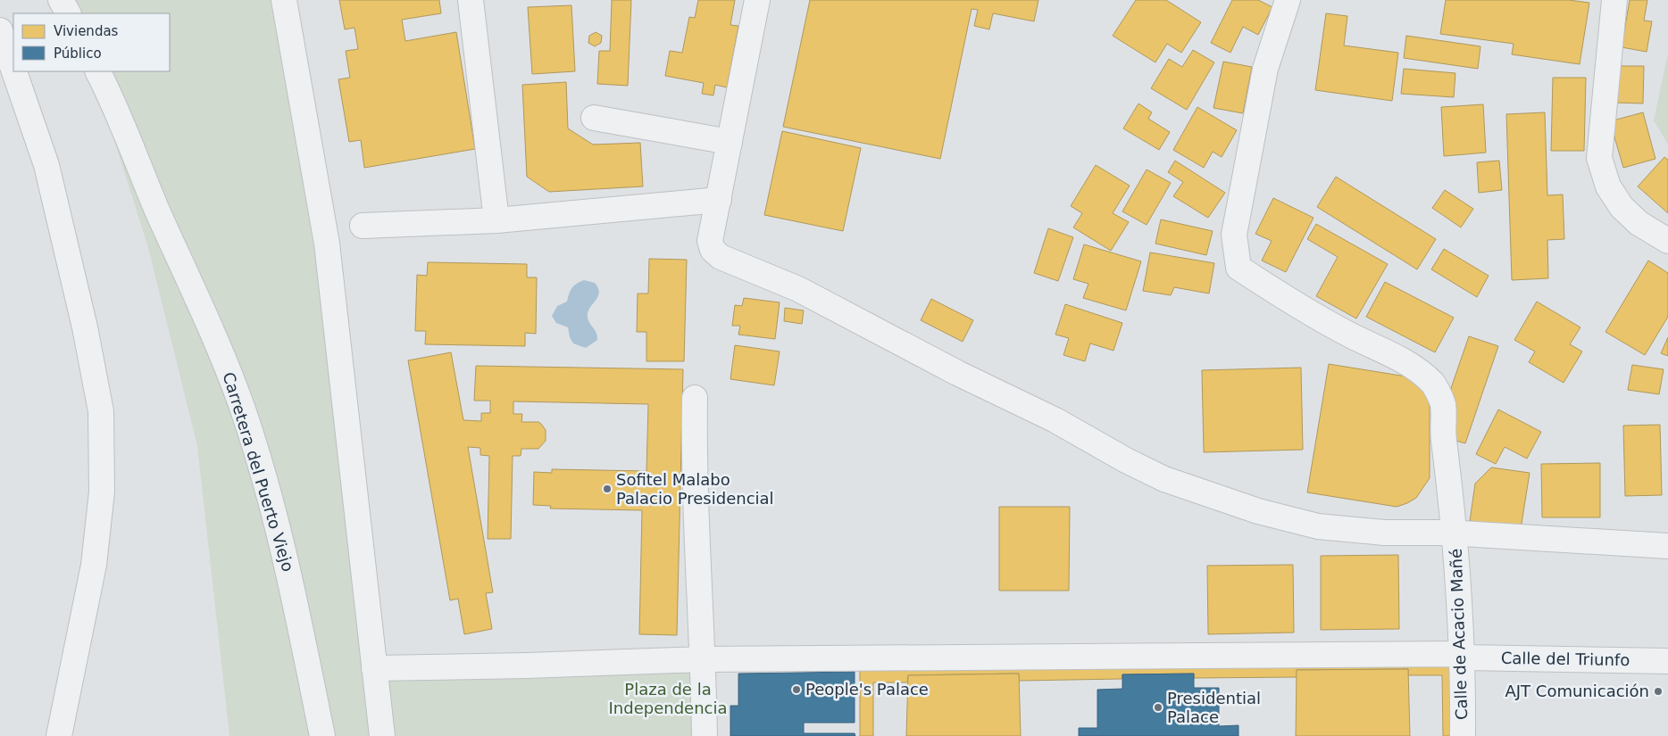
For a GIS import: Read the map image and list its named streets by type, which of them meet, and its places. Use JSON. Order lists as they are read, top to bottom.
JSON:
{
  "streets": {
    "street": ["Carretera del Puerto Viejo", "Calle de Acacio Mañé", "Calle del Triunfo"]
  },
  "crossings": [
    ["Calle de Acacio Mañé", "Calle del Triunfo"]
  ],
  "parks": ["Plaza de la Independencia"],
  "places": [
    "Sofitel Malabo Palacio Presidencial",
    "People's Palace",
    "AJT Comunicación",
    "Presidential Palace"
  ],
  "legend": ["Viviendas", "Público"]
}
